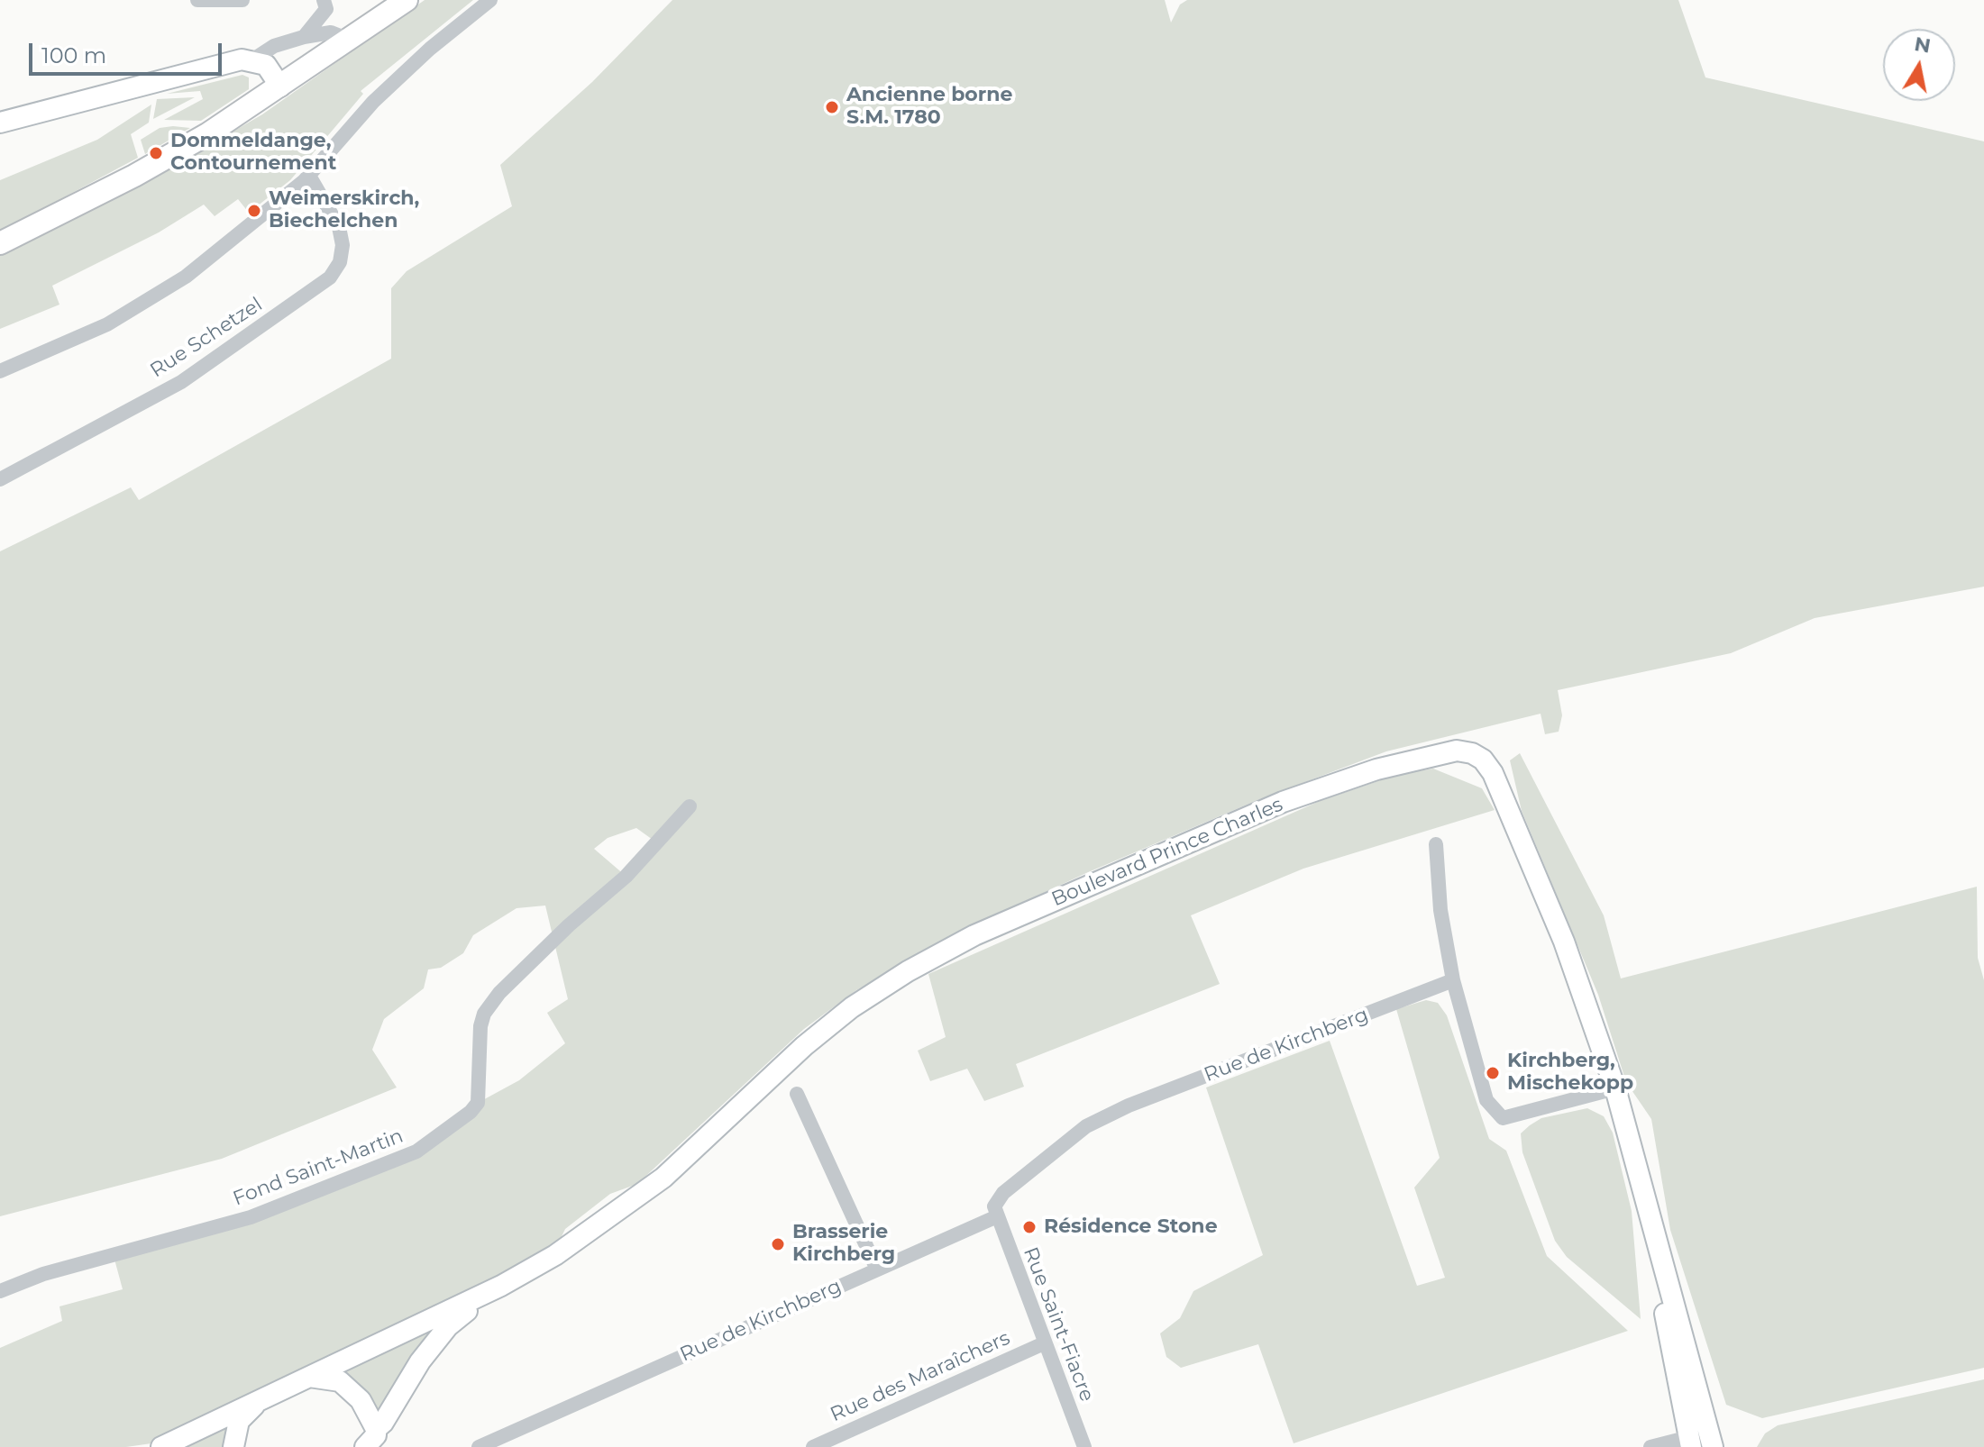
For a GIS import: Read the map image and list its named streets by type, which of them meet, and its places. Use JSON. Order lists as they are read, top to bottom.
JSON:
{
  "streets": {
    "main road": ["Boulevard Prince Charles"],
    "street": [
      "Rue Schetzel",
      "Rue de Kirchberg",
      "Fond Saint-Martin",
      "Rue Saint-Fiacre",
      "Rue des Maraîchers"
    ]
  },
  "crossings": [
    ["Rue de Kirchberg", "Rue Saint-Fiacre"],
    ["Rue Saint-Fiacre", "Rue des Maraîchers"]
  ],
  "places": [
    "Ancienne borne S.M. 1780",
    "Dommeldange, Contournement",
    "Weimerskirch, Biechelchen",
    "Kirchberg, Mischekopp",
    "Résidence Stone",
    "Brasserie Kirchberg"
  ],
  "scale_bar": "100 m",
  "north": "top"
}
